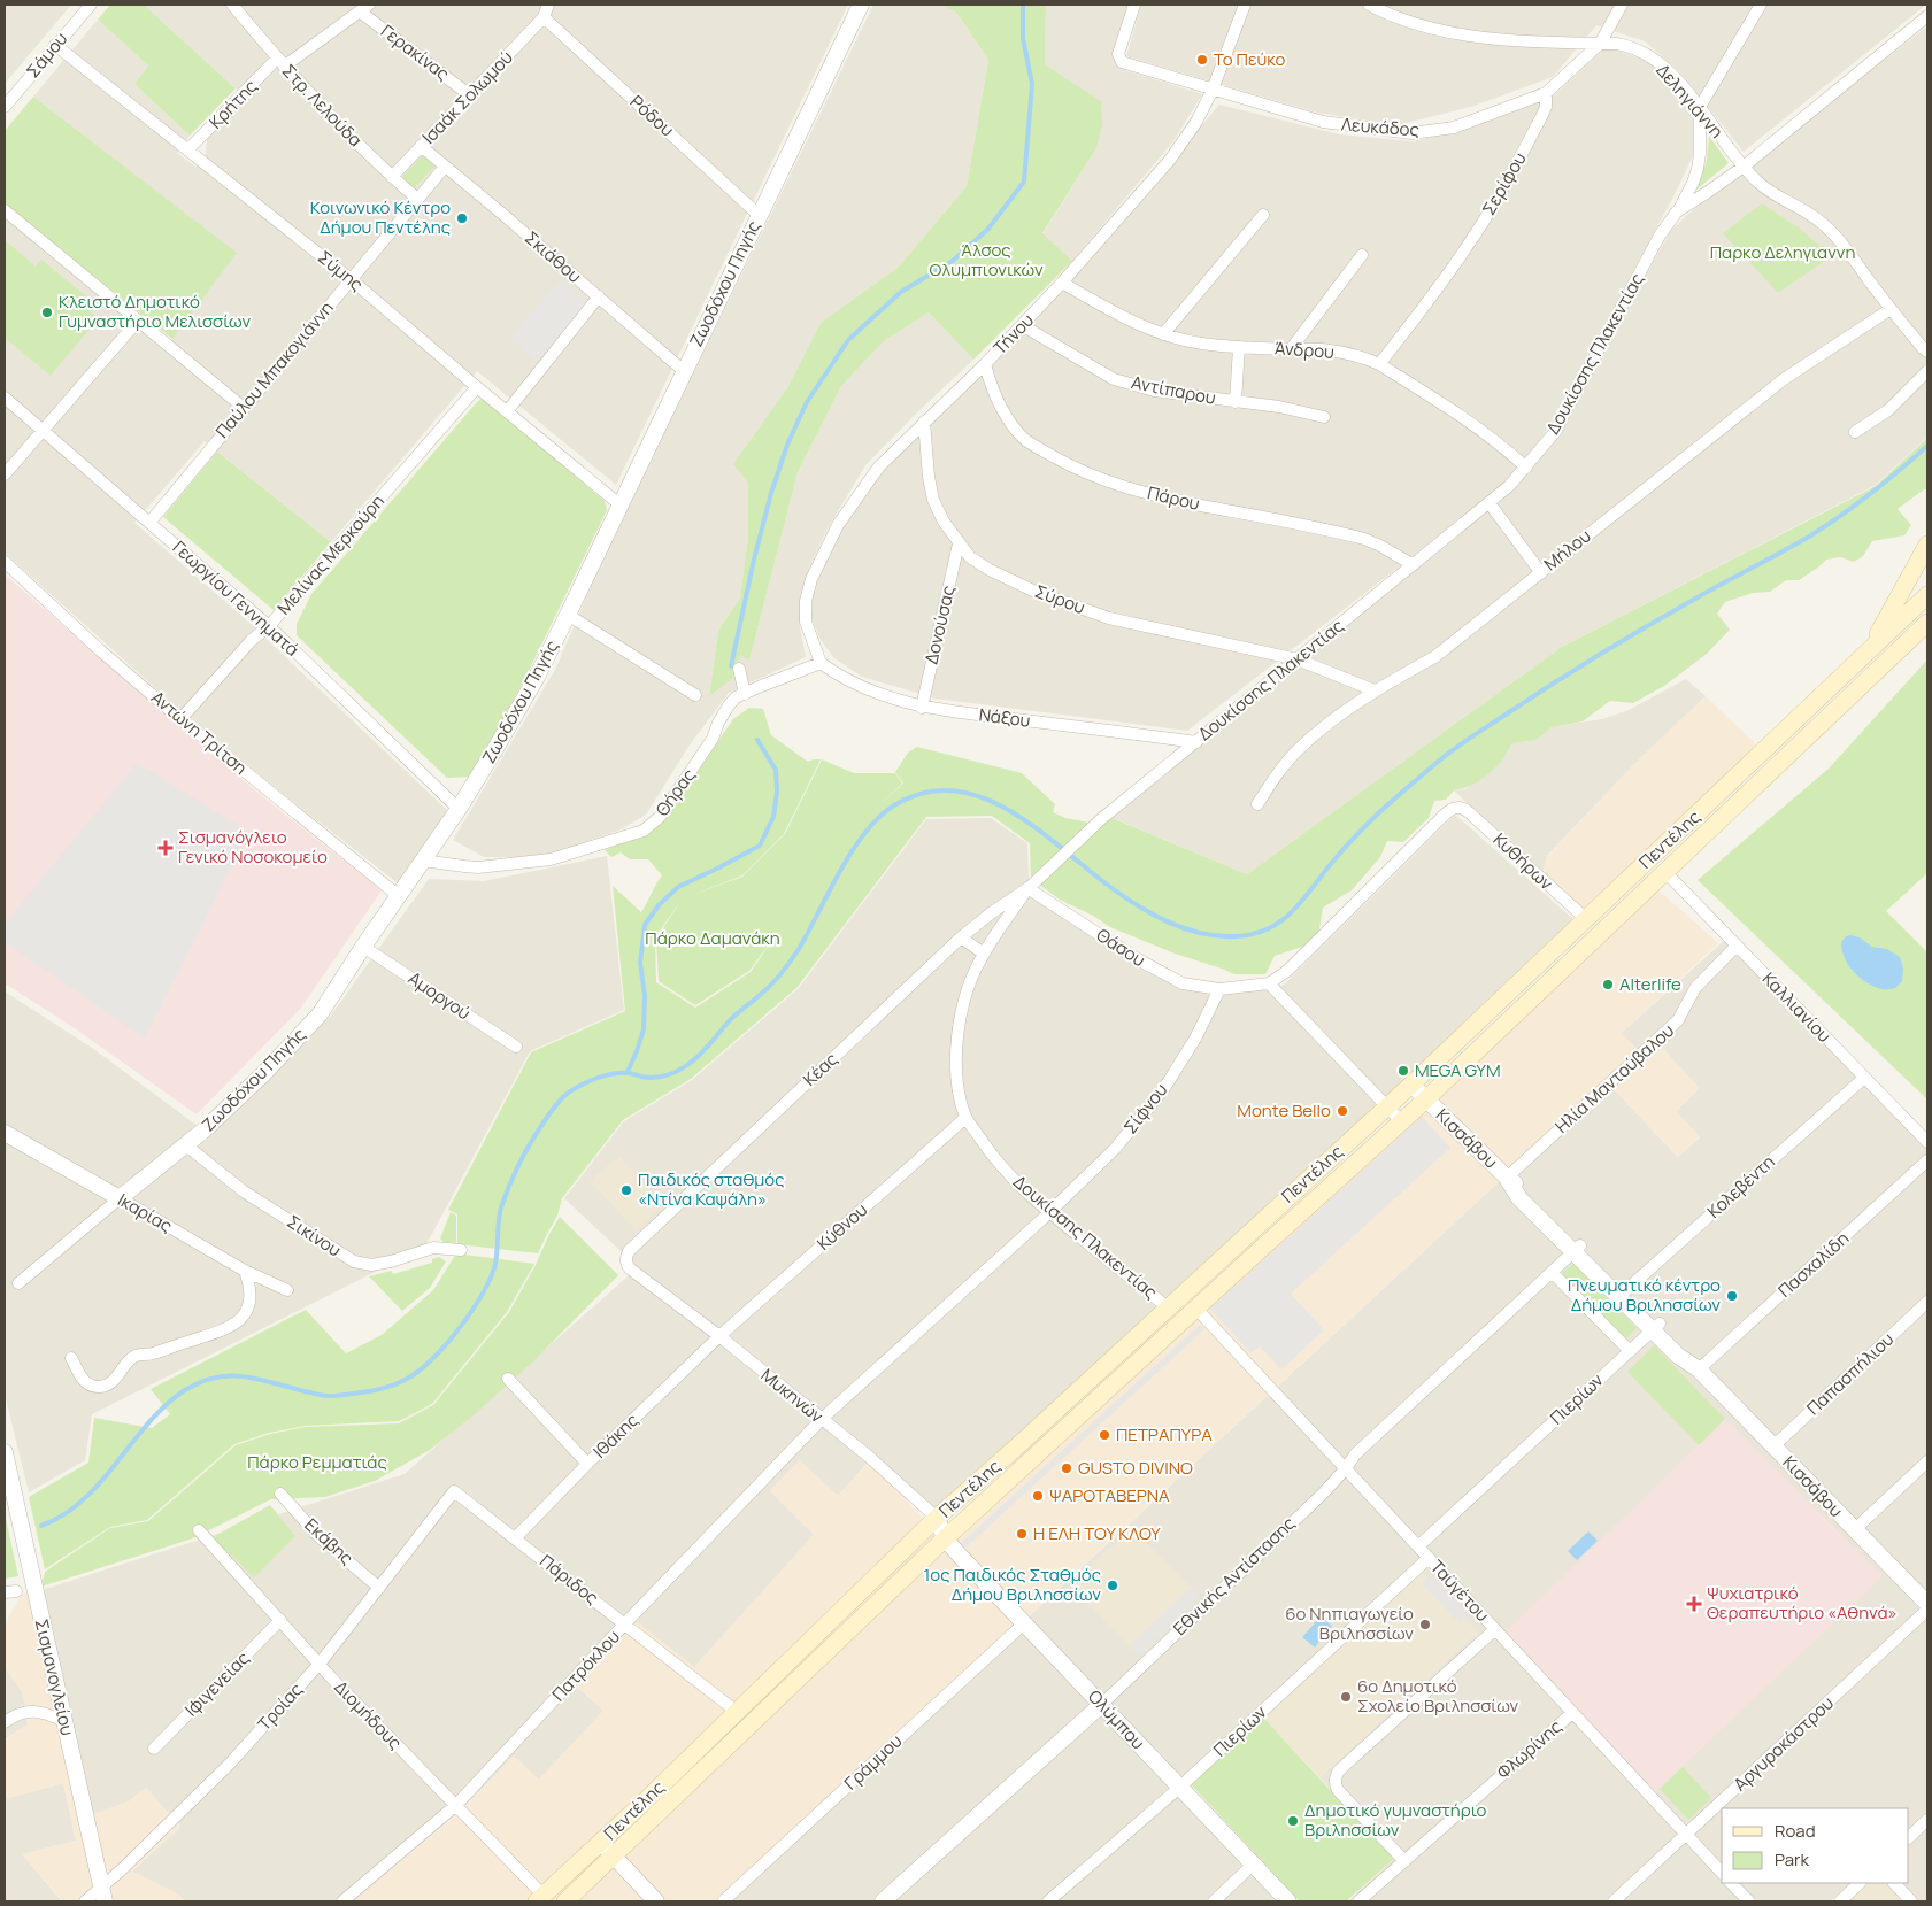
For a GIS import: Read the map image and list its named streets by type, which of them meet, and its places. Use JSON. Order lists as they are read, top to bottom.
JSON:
{
  "streets": {
    "main road": ["Πεντέλης"],
    "street": [
      "Γερακίνας",
      "Σάμου",
      "Ισαάκ Σολωμού",
      "Δεληγιάννη",
      "Κρήτης",
      "Στρ. Λελούδα",
      "Ρόδου",
      "Λευκάδος",
      "Σερίφου",
      "Σκιάθου",
      "Σύμης",
      "Ζωοδόχου Πηγής",
      "Τήνου",
      "Άνδρου",
      "Δουκίσσης Πλακεντίας",
      "Παύλου Μπακογιάννη",
      "Αντίπαρου",
      "Πάρου",
      "Μήλου",
      "Μελίνας Μερκούρη",
      "Γεωργίου Γεννηματά",
      "Σύρου",
      "Δονούσας",
      "Νάξου",
      "Αντώνη Τρίτση",
      "Θήρας",
      "Κυθήρων",
      "Θάσου",
      "Αμοργού",
      "Καλλιανίου",
      "Κέας",
      "Ηλία Μαντούβαλου",
      "Σίφνου",
      "Κισσάβου",
      "Κολεβέντη",
      "Ικαρίας",
      "Κύθνου",
      "Σικίνου",
      "Πασχαλίδη",
      "Παπασπήλιου",
      "Μυκηνών",
      "Πιερίων",
      "Ιθάκης",
      "Εκάβης",
      "Εθνικής Αντίστασης",
      "Πάριδος",
      "Ταϋγέτου",
      "Πατρόκλου",
      "Σισμανογλείου",
      "Ιφιγενείας",
      "Τροίας",
      "Διομήδους",
      "Ολύμπου",
      "Αργυροκάστρου",
      "Φλωρίνης",
      "Γράμμου"
    ]
  },
  "crossings": [
    ["Γερακίνας", "Ισαάκ Σολωμού"],
    ["Γερακίνας", "Κρήτης"],
    ["Σάμου", "Σύμης"],
    ["Ισαάκ Σολωμού", "Στρ. Λελούδα"],
    ["Ισαάκ Σολωμού", "Ρόδου"],
    ["Ισαάκ Σολωμού", "Σκιάθου"],
    ["Δεληγιάννη", "Δουκίσσης Πλακεντίας"],
    ["Δεληγιάννη", "Μήλου"],
    ["Κρήτης", "Στρ. Λελούδα"],
    ["Κρήτης", "Σύμης"],
    ["Στρ. Λελούδα", "Παύλου Μπακογιάννη"],
    ["Ρόδου", "Ζωοδόχου Πηγής"],
    ["Λευκάδος", "Σερίφου"],
    ["Λευκάδος", "Τήνου"],
    ["Σερίφου", "Άνδρου"],
    ["Σκιάθου", "Ζωοδόχου Πηγής"],
    ["Σκιάθου", "Παύλου Μπακογιάννη"],
    ["Σύμης", "Ζωοδόχου Πηγής"],
    ["Σύμης", "Παύλου Μπακογιάννη"],
    ["Σύμης", "Μελίνας Μερκούρη"],
    ["Ζωοδόχου Πηγής", "Γεωργίου Γεννηματά"],
    ["Ζωοδόχου Πηγής", "Αντώνη Τρίτση"],
    ["Ζωοδόχου Πηγής", "Θήρας"],
    ["Ζωοδόχου Πηγής", "Αμοργού"],
    ["Ζωοδόχου Πηγής", "Ικαρίας"],
    ["Ζωοδόχου Πηγής", "Σικίνου"],
    ["Τήνου", "Άνδρου"],
    ["Τήνου", "Αντίπαρου"],
    ["Τήνου", "Πάρου"],
    ["Τήνου", "Σύρου"],
    ["Τήνου", "Νάξου"],
    ["Τήνου", "Θήρας"],
    ["Άνδρου", "Δουκίσσης Πλακεντίας"],
    ["Άνδρου", "Αντίπαρου"],
    ["Δουκίσσης Πλακεντίας", "Πάρου"],
    ["Δουκίσσης Πλακεντίας", "Σύρου"],
    ["Δουκίσσης Πλακεντίας", "Νάξου"],
    ["Δουκίσσης Πλακεντίας", "Πεντέλης"],
    ["Δουκίσσης Πλακεντίας", "Θάσου"],
    ["Δουκίσσης Πλακεντίας", "Κέας"],
    ["Δουκίσσης Πλακεντίας", "Σίφνου"],
    ["Δουκίσσης Πλακεντίας", "Κύθνου"],
    ["Παύλου Μπακογιάννη", "Γεωργίου Γεννηματά"],
    ["Μήλου", "Σύρου"],
    ["Μελίνας Μερκούρη", "Γεωργίου Γεννηματά"],
    ["Μελίνας Μερκούρη", "Αντώνη Τρίτση"],
    ["Σύρου", "Δονούσας"],
    ["Δονούσας", "Νάξου"],
    ["Νάξου", "Θήρας"],
    ["Πεντέλης", "Κυθήρων"],
    ["Πεντέλης", "Καλλιανίου"],
    ["Πεντέλης", "Κισσάβου"],
    ["Πεντέλης", "Μυκηνών"],
    ["Πεντέλης", "Πάριδος"],
    ["Πεντέλης", "Ταϋγέτου"],
    ["Πεντέλης", "Διομήδους"],
    ["Πεντέλης", "Ολύμπου"],
    ["Θάσου", "Κέας"],
    ["Θάσου", "Σίφνου"],
    ["Καλλιανίου", "Ηλία Μαντούβαλου"],
    ["Καλλιανίου", "Κολεβέντη"],
    ["Κέας", "Μυκηνών"],
    ["Ηλία Μαντούβαλου", "Κισσάβου"],
    ["Σίφνου", "Μυκηνών"],
    ["Σίφνου", "Πατρόκλου"],
    ["Κισσάβου", "Κολεβέντη"],
    ["Κισσάβου", "Πασχαλίδη"],
    ["Κισσάβου", "Παπασπήλιου"],
    ["Κισσάβου", "Πιερίων"],
    ["Κισσάβου", "Εθνικής Αντίστασης"],
    ["Κύθνου", "Μυκηνών"],
    ["Κύθνου", "Ιθάκης"],
    ["Μυκηνών", "Ιθάκης"],
    ["Μυκηνών", "Πατρόκλου"],
    ["Μυκηνών", "Ολύμπου"],
    ["Πιερίων", "Ταϋγέτου"],
    ["Πιερίων", "Ολύμπου"],
    ["Ιθάκης", "Πάριδος"],
    ["Εκάβης", "Τροίας"],
    ["Εθνικής Αντίστασης", "Ταϋγέτου"],
    ["Εθνικής Αντίστασης", "Ολύμπου"],
    ["Πάριδος", "Πατρόκλου"],
    ["Πάριδος", "Τροίας"],
    ["Ταϋγέτου", "Αργυροκάστρου"],
    ["Ταϋγέτου", "Φλωρίνης"],
    ["Πατρόκλου", "Διομήδους"],
    ["Σισμανογλείου", "Τροίας"],
    ["Ιφιγενείας", "Διομήδους"],
    ["Τροίας", "Διομήδους"],
    ["Ολύμπου", "Γράμμου"]
  ],
  "parks": [
    "Άλσος Ολυμπιονικών",
    "Παρκο Δεληγιαννη",
    "Πάρκο Δαμανάκη",
    "Πάρκο Ρεμματιάς"
  ],
  "places": {
    "other": [
      "Το Πεύκο",
      "Κοινωνικό Κέντρο Δήμου Πεντέλης",
      "Κλειστό Δημοτικό Γυμναστήριο Μελισσίων",
      "Alterlife",
      "ΜEGA GYM",
      "Monte Bello",
      "Παιδικός σταθμός «Ντίνα Καψάλη»",
      "Πνευματικό κέντρο Δήμου Βριλησσίων",
      "ΠΕΤΡΑΠΥΡΑ",
      "GUSTO DIVINO",
      "ΨΑΡΟΤΑΒΕΡΝΑ",
      "Η ΕΛΗ ΤΟΥ ΚΛΟΥ",
      "1ος Παιδικός Σταθμός Δήμου Βριλησσίων",
      "6ο Νηπιαγωγείο Βριλησσίων",
      "6ο Δημοτικό Σχολείο Βριλησσίων",
      "Δημοτικό γυμναστήριο Βριλησσίων"
    ],
    "health": ["Σισμανόγλειο Γενικό Νοσοκομείο", "Ψυχιατρικό Θεραπευτήριο «Αθηνά»"]
  },
  "legend": ["Road", "Park"]
}
